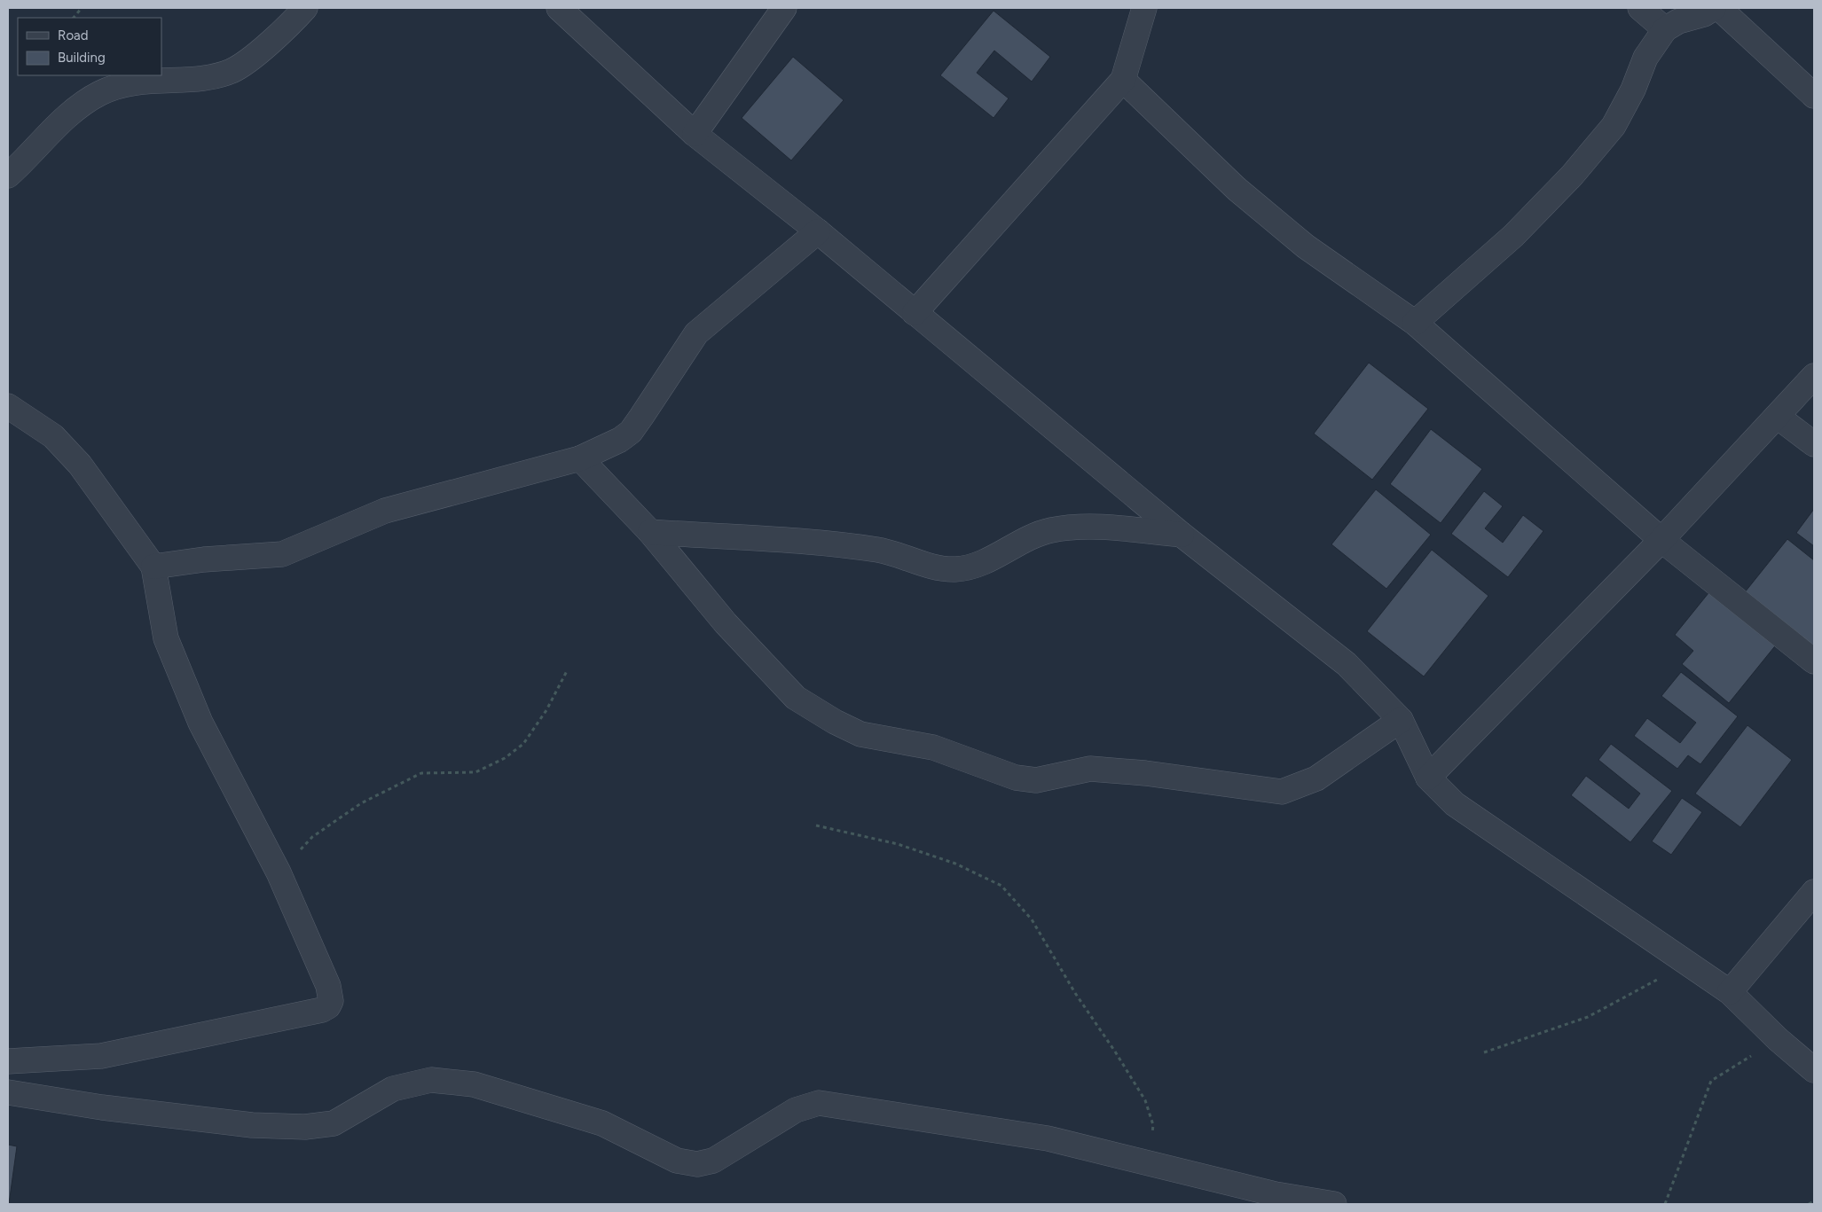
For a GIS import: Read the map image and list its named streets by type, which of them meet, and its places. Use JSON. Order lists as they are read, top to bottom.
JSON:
{
  "legend": ["Road", "Building"]
}
